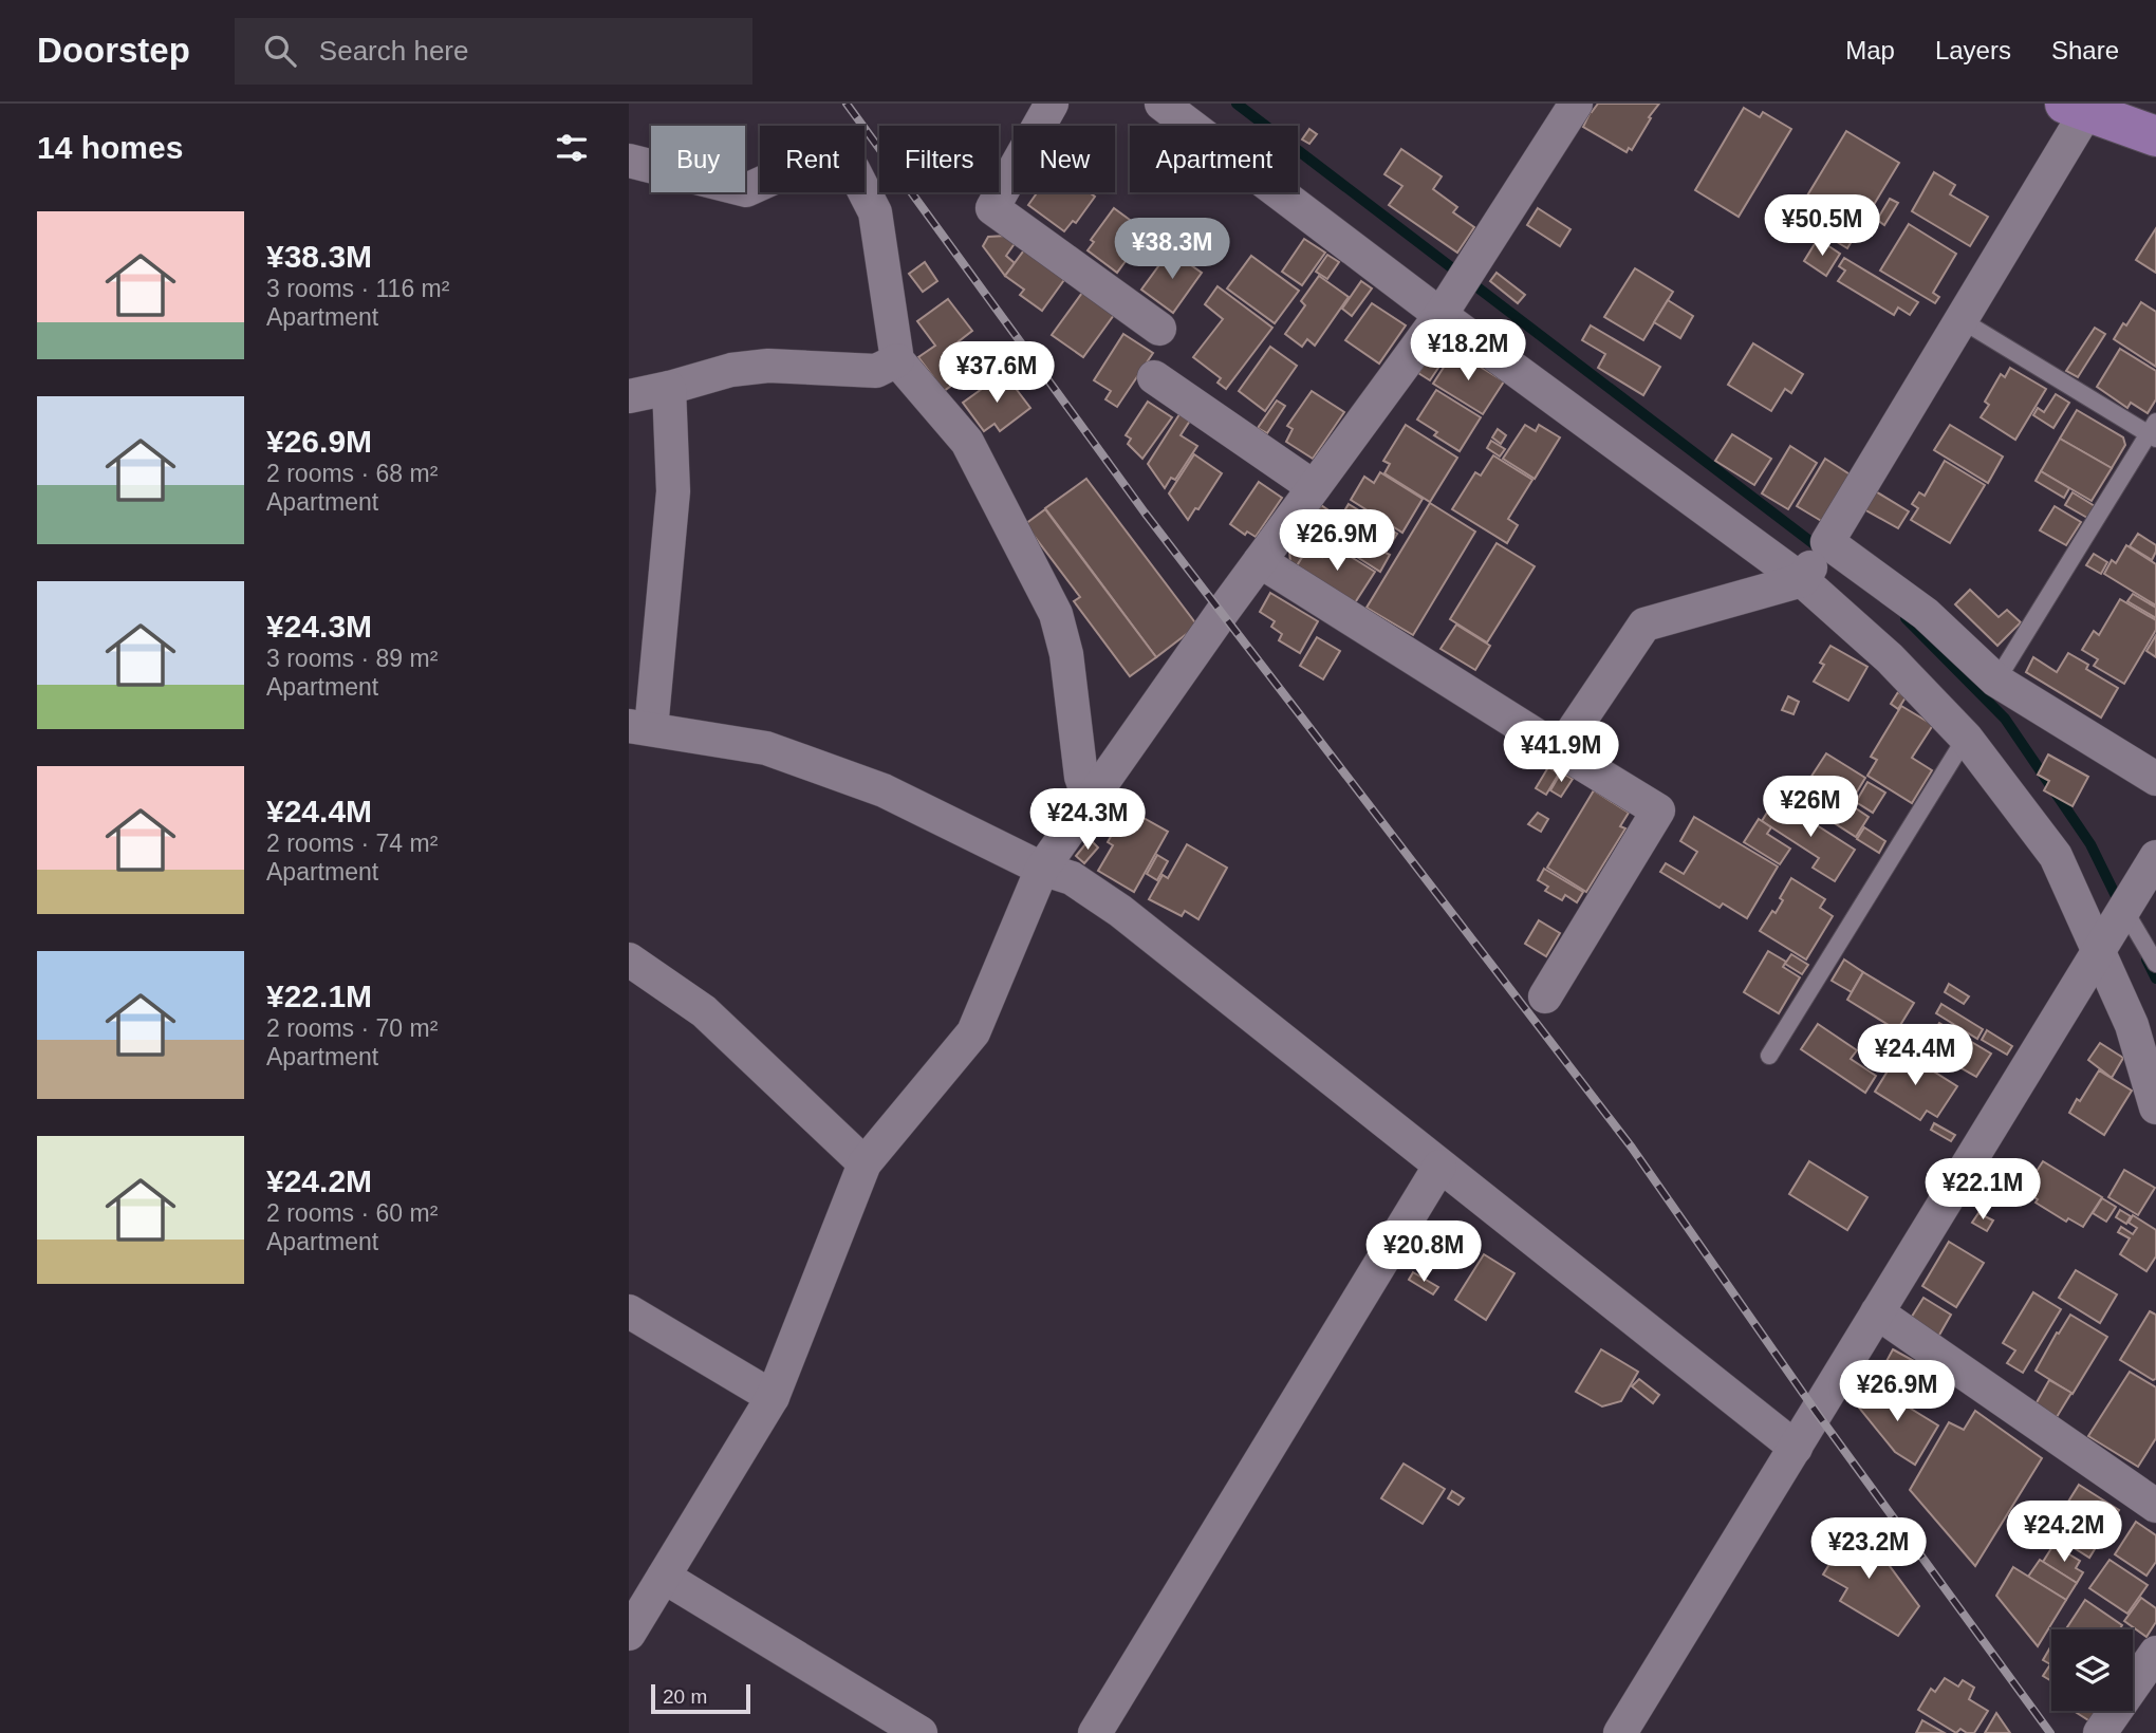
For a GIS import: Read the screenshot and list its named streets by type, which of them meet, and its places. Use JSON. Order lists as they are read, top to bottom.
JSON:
{
  "scale_bar": "20 m",
  "page": {
    "header": "Doorstep",
    "search": "Search here",
    "nav": ["Map", "Layers", "Share"],
    "heading": "14 homes",
    "chip": [
      "Buy",
      "Rent",
      "Filters",
      "New",
      "Apartment"
    ],
    "list": [
      {
        "name": "¥38.3M",
        "note": "3 rooms · 116 m² · Apartment"
      },
      {
        "name": "¥26.9M",
        "note": "2 rooms · 68 m² · Apartment"
      },
      {
        "name": "¥24.3M",
        "note": "3 rooms · 89 m² · Apartment"
      },
      {
        "name": "¥24.4M",
        "note": "2 rooms · 74 m² · Apartment"
      },
      {
        "name": "¥22.1M",
        "note": "2 rooms · 70 m² · Apartment"
      },
      {
        "name": "¥24.2M",
        "note": "2 rooms · 60 m² · Apartment"
      }
    ],
    "price": [
      "¥50.5M",
      "¥38.3M",
      "¥18.2M",
      "¥37.6M",
      "¥26.9M",
      "¥41.9M",
      "¥26M",
      "¥24.3M",
      "¥24.4M",
      "¥22.1M",
      "¥20.8M",
      "¥26.9M",
      "¥24.2M",
      "¥23.2M"
    ],
    "scale": "20 m"
  }
}
